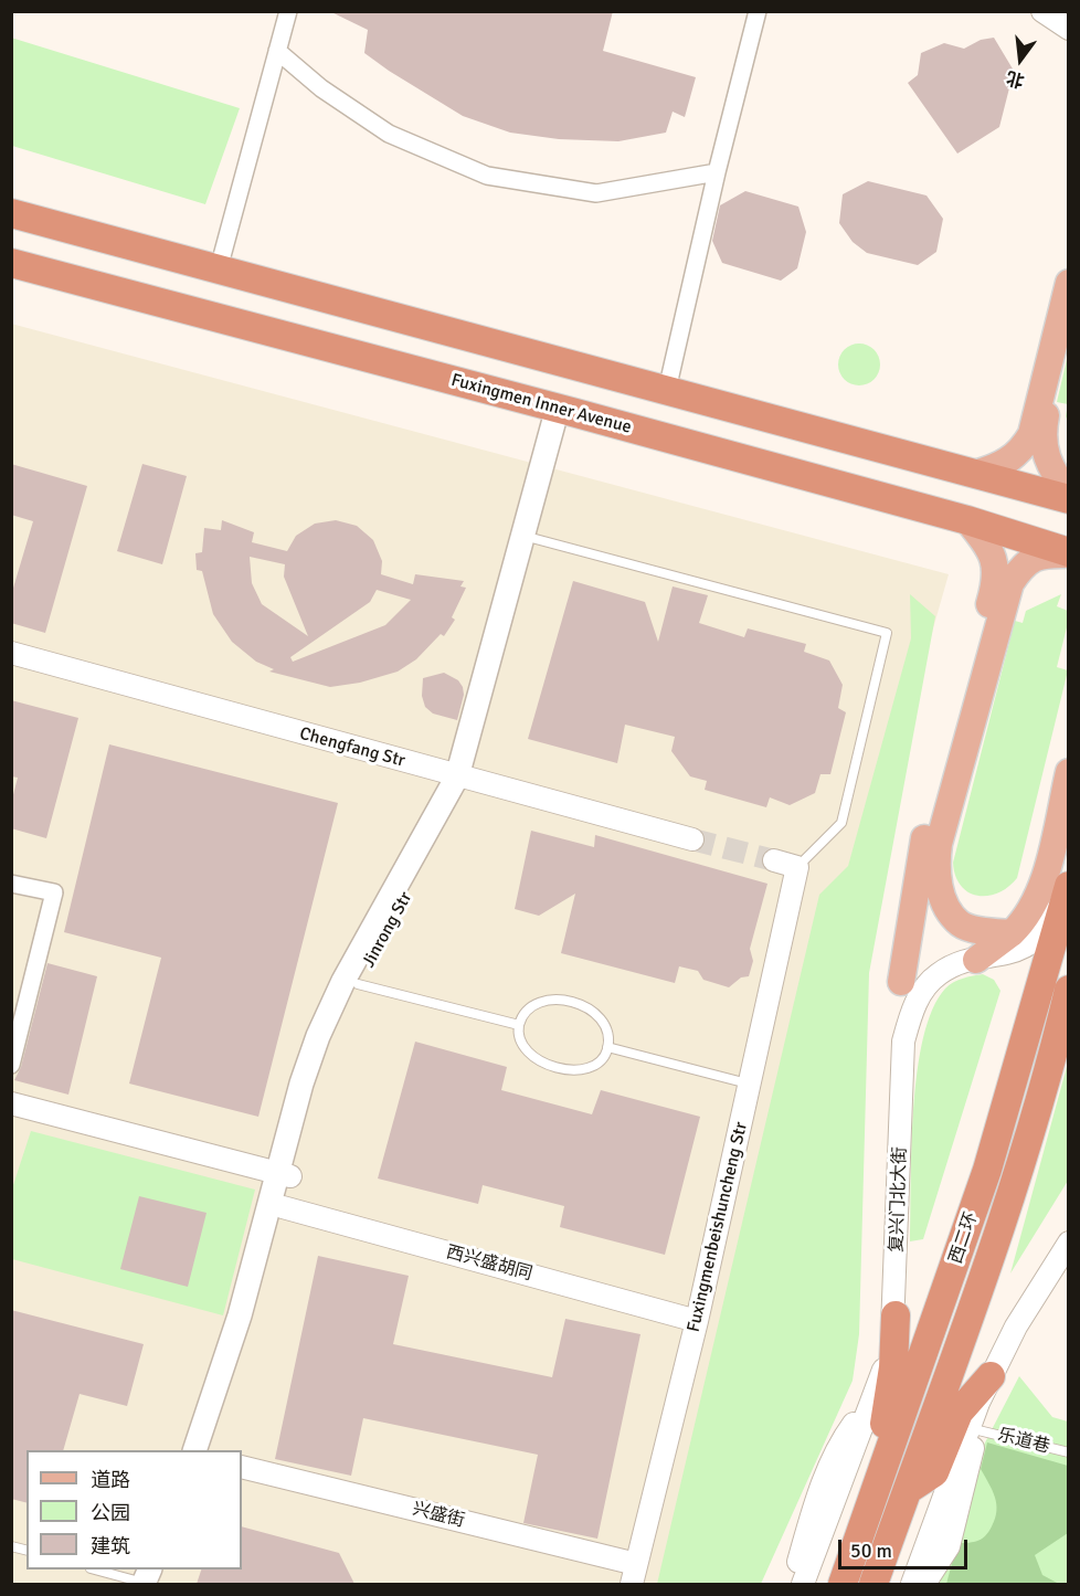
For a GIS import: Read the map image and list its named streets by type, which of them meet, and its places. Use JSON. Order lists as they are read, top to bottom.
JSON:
{
  "streets": {
    "highway": ["Fuxingmen Inner Avenue", "西二环"],
    "main road": ["Jinrong Str"],
    "street": [
      "Chengfang Str",
      "复兴门北大街",
      "Fuxingmenbeishuncheng Str",
      "西兴盛胡同",
      "兴盛街"
    ],
    "lane": ["乐道巷"]
  },
  "crossings": [
    ["Fuxingmen Inner Avenue", "Jinrong Str"],
    ["Chengfang Str", "Jinrong Str"],
    ["Jinrong Str", "西兴盛胡同"],
    ["复兴门北大街", "西二环"],
    ["Fuxingmenbeishuncheng Str", "西兴盛胡同"],
    ["Fuxingmenbeishuncheng Str", "兴盛街"]
  ],
  "legend": ["道路", "公园", "建筑"],
  "scale_bar": "50 m",
  "north": "bottom"
}
